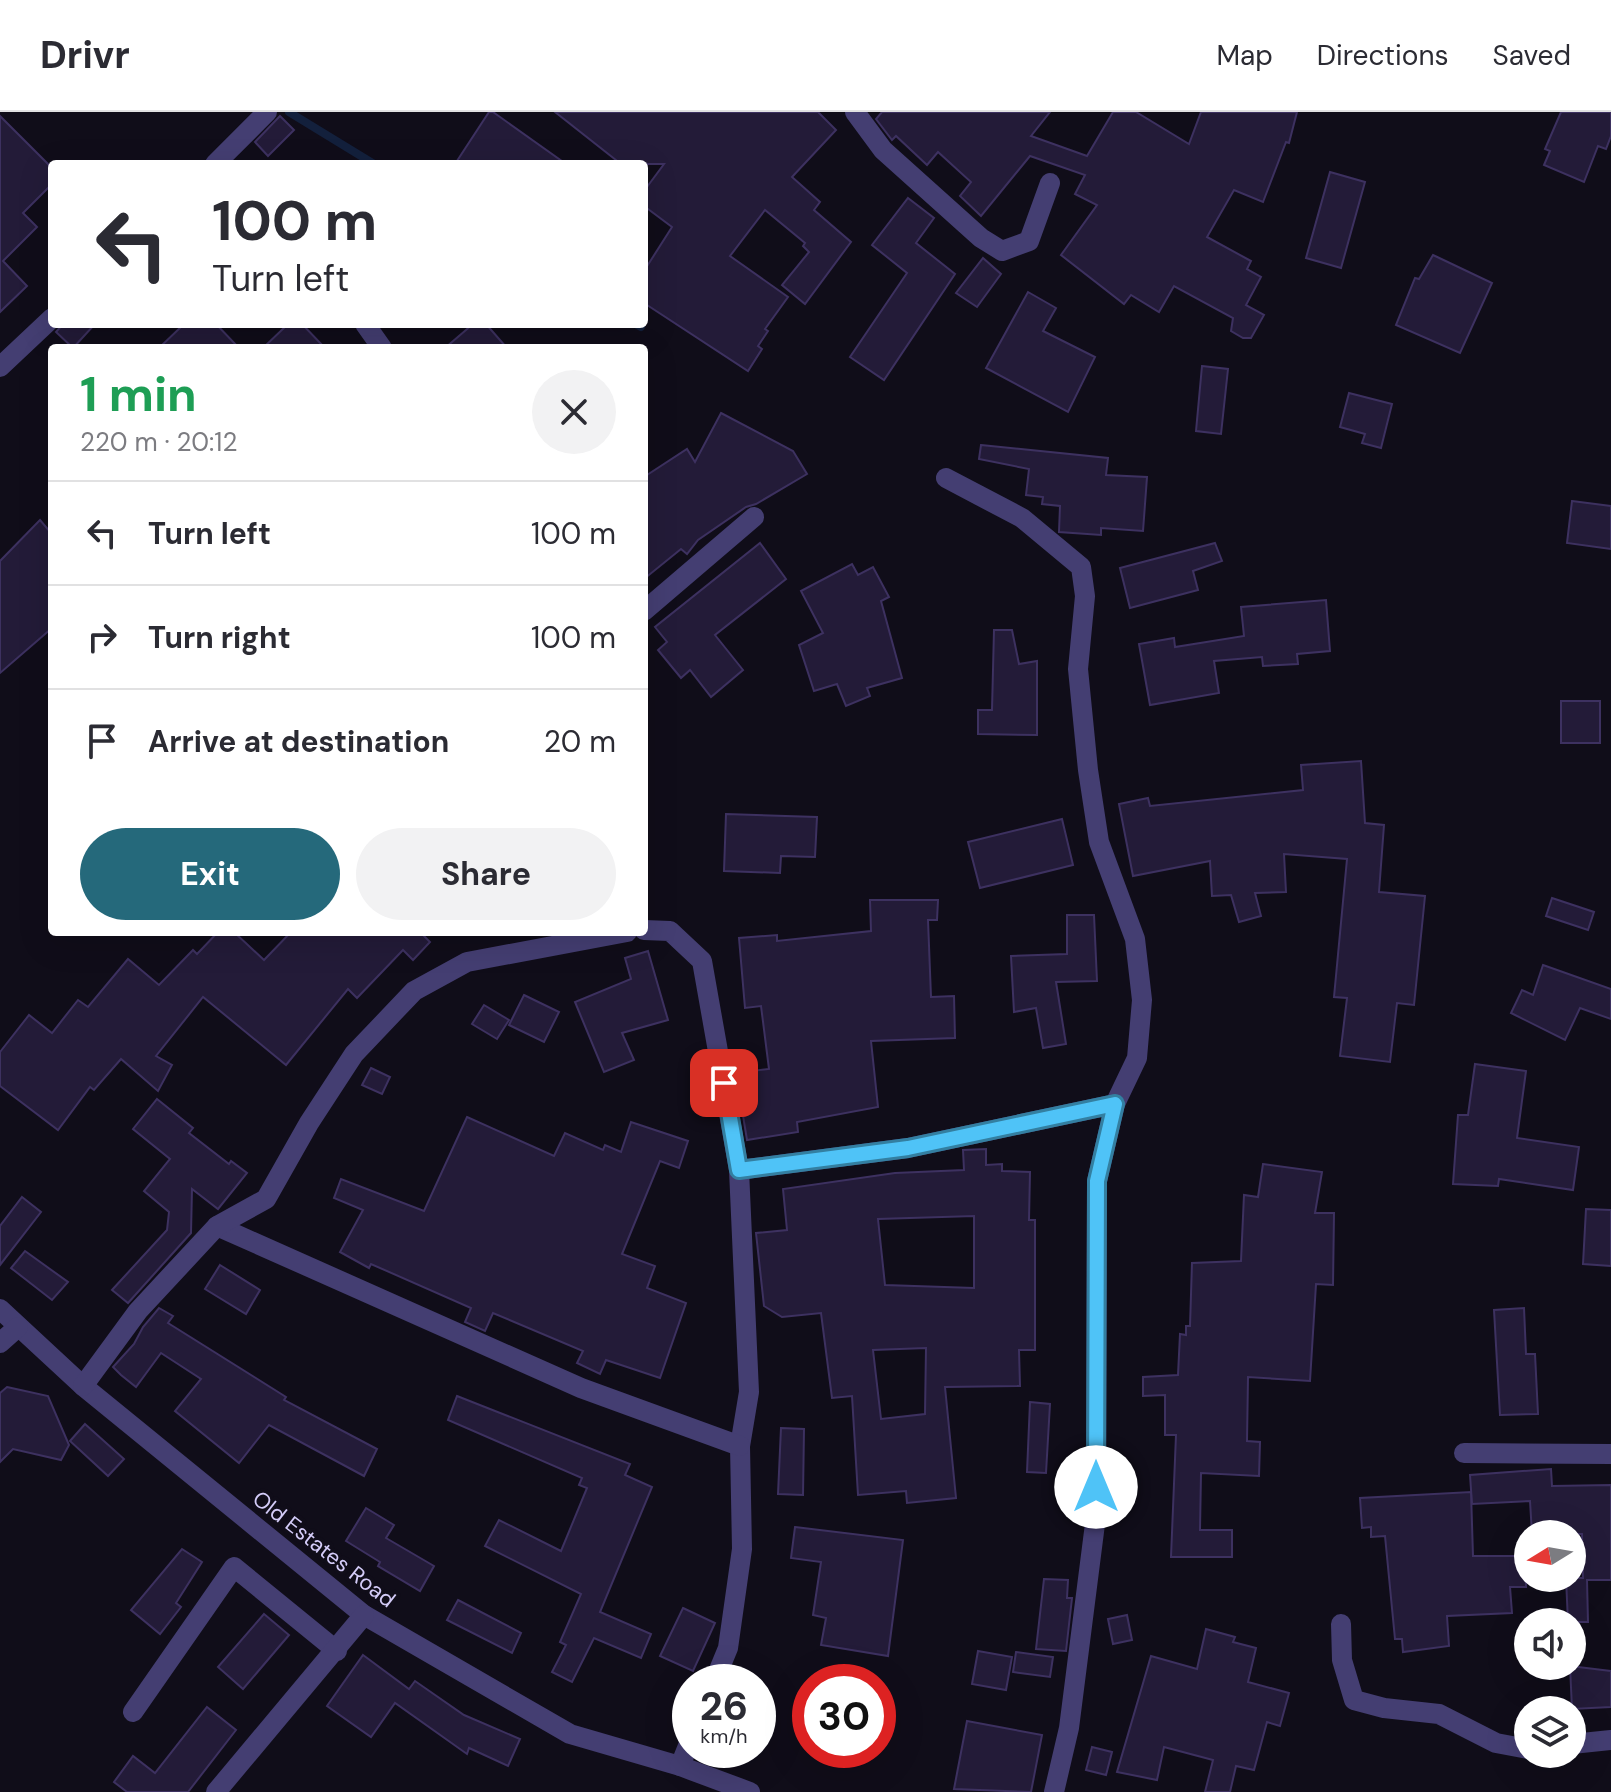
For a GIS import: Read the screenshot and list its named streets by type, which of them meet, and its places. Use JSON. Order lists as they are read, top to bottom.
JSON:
{
  "streets": {
    "street": ["Old Estates Road"]
  },
  "north": "left",
  "page": {
    "header": "Drivr",
    "nav": ["Map", "Directions", "Saved"],
    "turn": ["100 m", "Turn left"],
    "heading": ["1 min", "220 m · 20:12"],
    "list": [
      {
        "name": "Turn left",
        "value": "100 m"
      },
      {
        "name": "Turn right",
        "value": "100 m"
      },
      {
        "name": "Arrive at destination",
        "value": "20 m"
      }
    ],
    "buttons": ["Exit", "Share"],
    "speed": "26 km/h",
    "limit": "30"
  }
}
